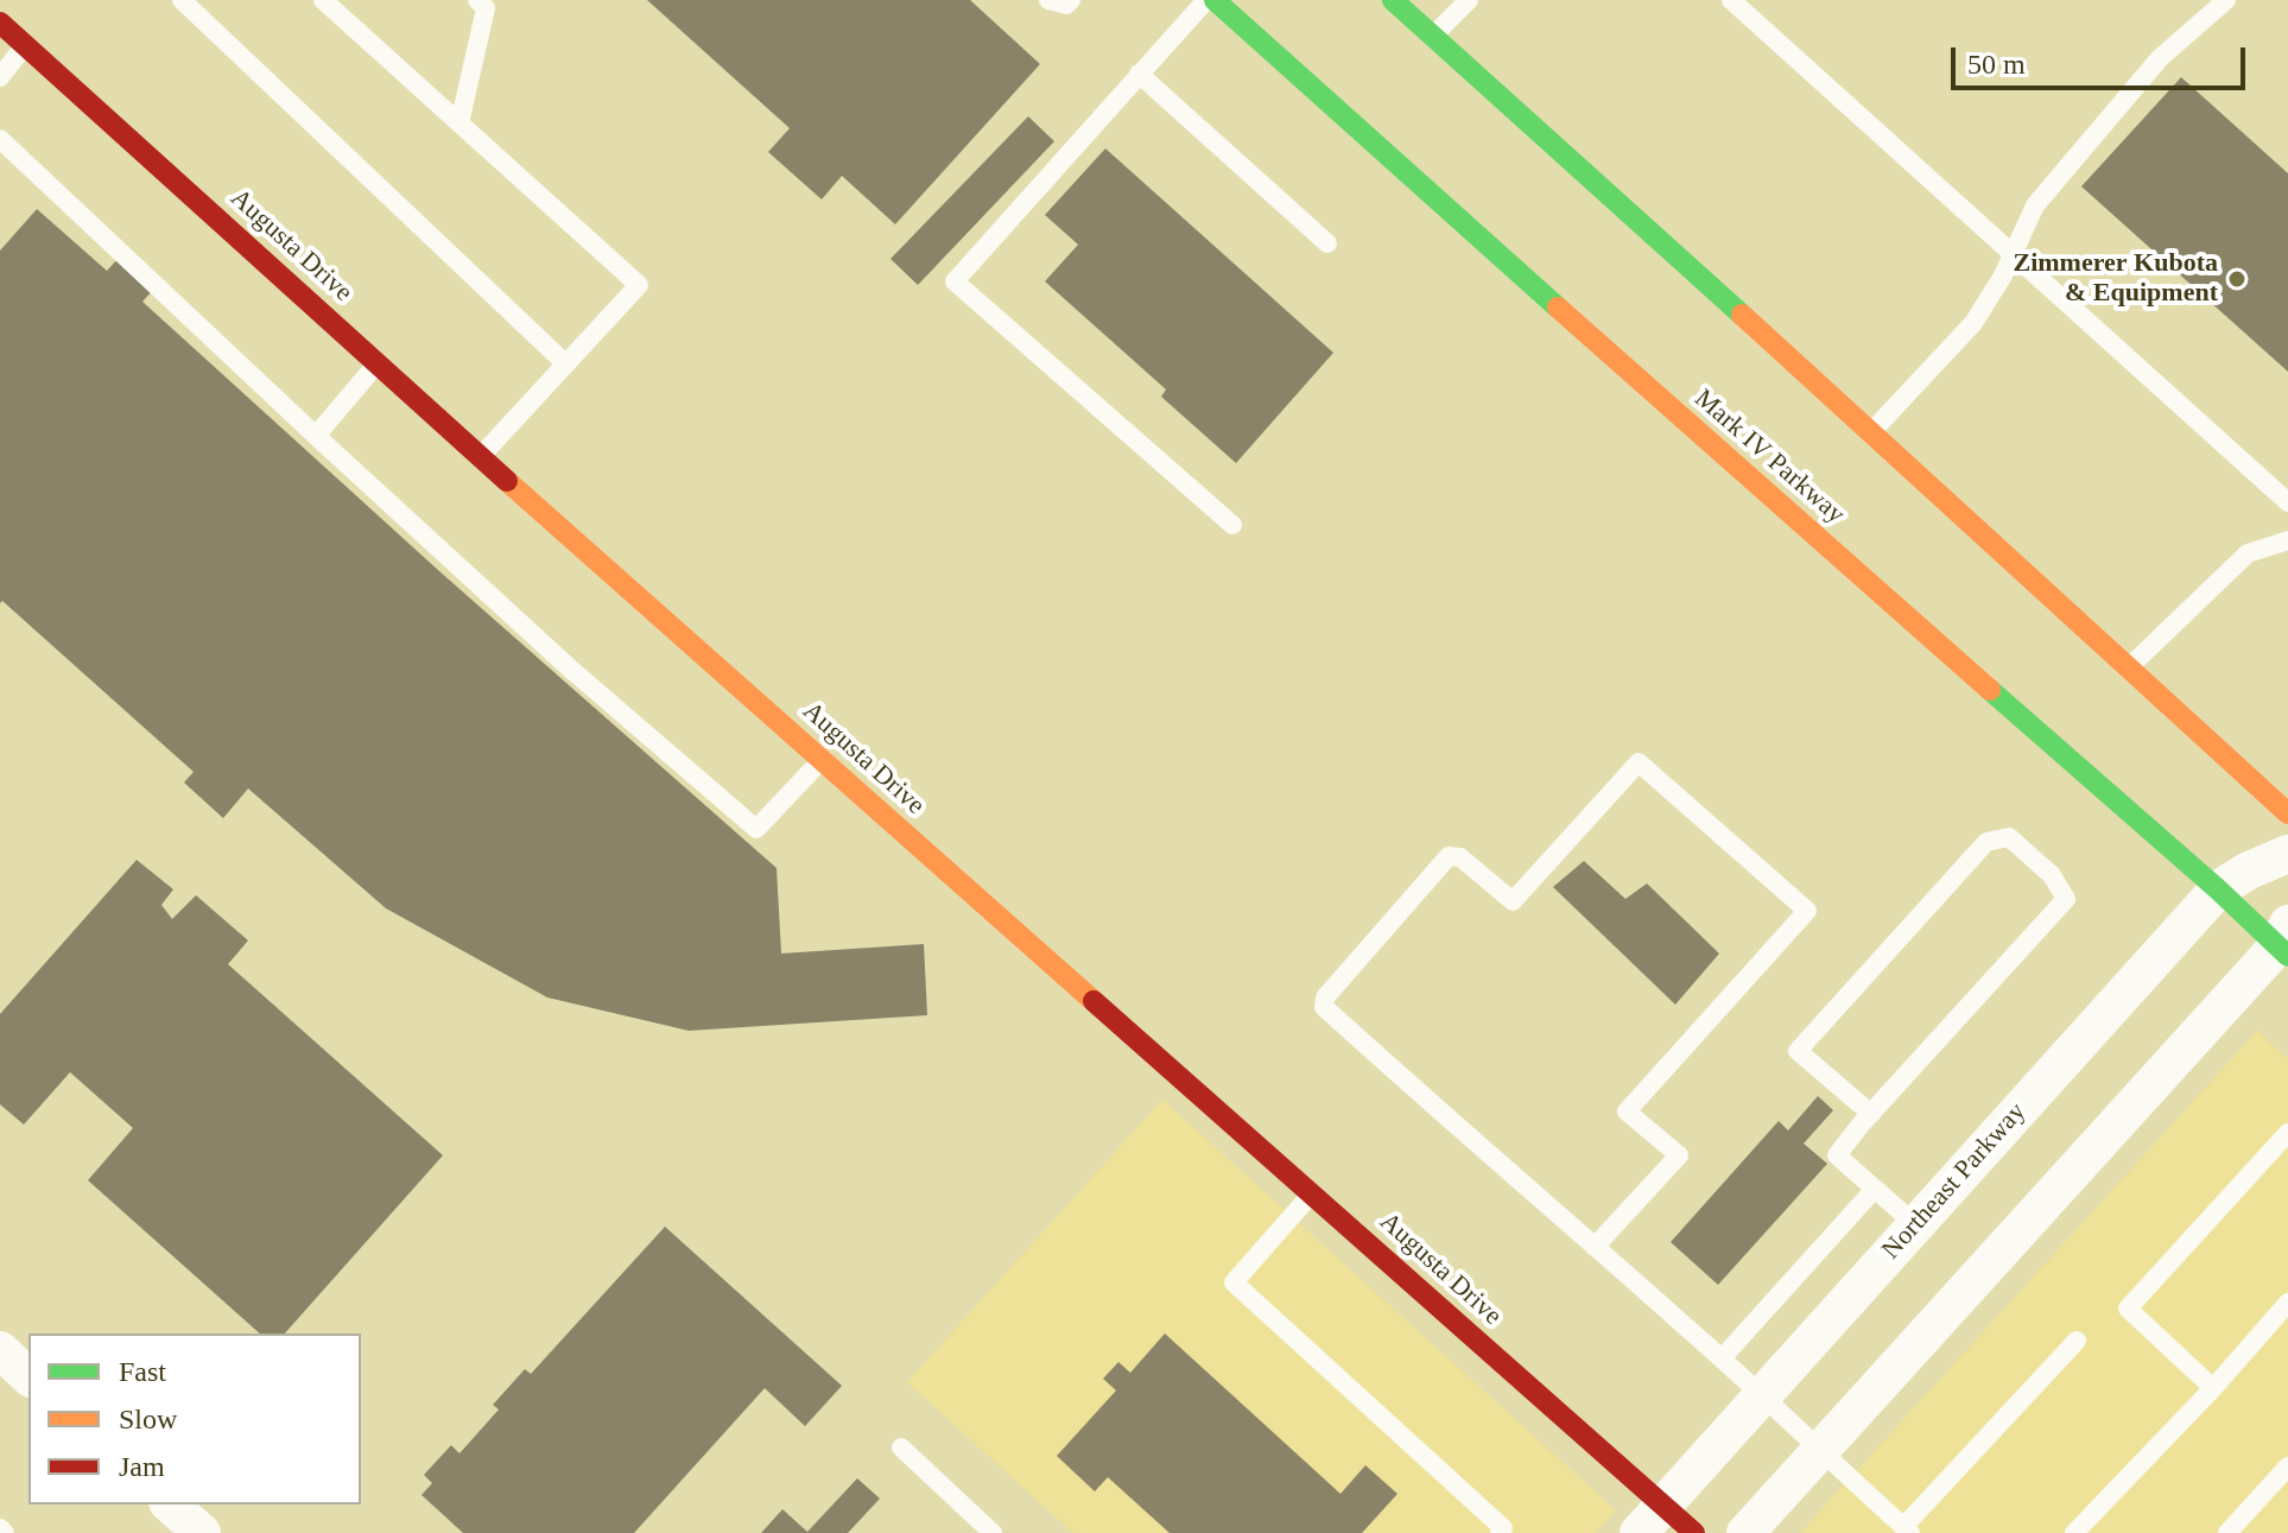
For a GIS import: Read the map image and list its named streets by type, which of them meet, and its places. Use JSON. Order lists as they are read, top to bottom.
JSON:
{
  "streets": {
    "main road": ["Augusta Drive", "Mark IV Parkway"],
    "street": ["Northeast Parkway"]
  },
  "crossings": [
    ["Augusta Drive", "Northeast Parkway"],
    ["Mark IV Parkway", "Northeast Parkway"]
  ],
  "places": ["Zimmerer Kubota & Equipment"],
  "legend": ["Fast", "Slow", "Jam"],
  "scale_bar": "50 m"
}
